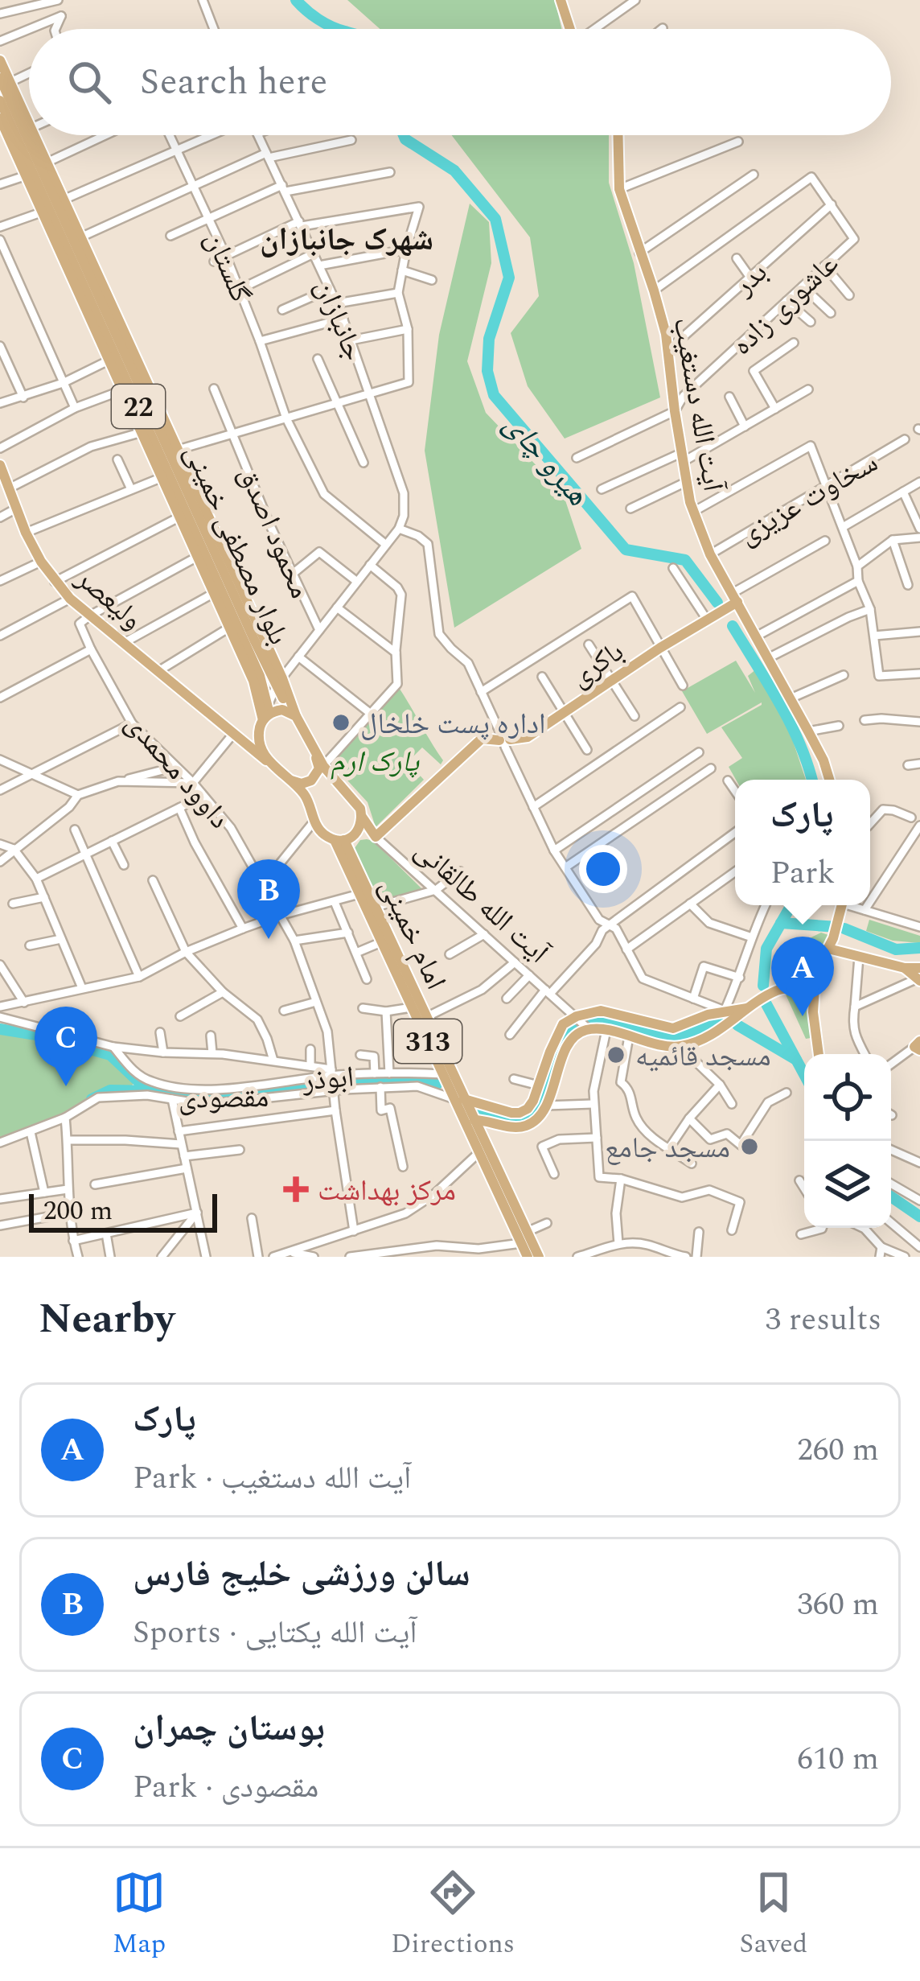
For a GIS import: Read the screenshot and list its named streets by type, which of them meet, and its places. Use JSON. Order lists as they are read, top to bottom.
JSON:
{
  "streets": {
    "main road": [
      "آیت الله دستغیب",
      "22",
      "بلوار مصطفی خمینی",
      "ولیعصر",
      "باکری",
      "آیت الله طالقانی",
      "امام خمینی",
      "313"
    ],
    "street": [
      "گلستان",
      "بدر",
      "عاشوری زاده",
      "جانبازان",
      "سخاوت عزیزی",
      "محمود اصدق",
      "داوود محمدی",
      "ابوذر",
      "مقصودی"
    ]
  },
  "crossings": [
    ["بدر", "عاشوری زاده"],
    ["بدر", "آیت الله دستغیب"],
    ["عاشوری زاده", "آیت الله دستغیب"],
    ["آیت الله دستغیب", "سخاوت عزیزی"],
    ["آیت الله دستغیب", "باکری"],
    ["بلوار مصطفی خمینی", "آیت الله طالقانی"],
    ["ولیعصر", "داوود محمدی"],
    ["ولیعصر", "امام خمینی"],
    ["باکری", "آیت الله طالقانی"],
    ["داوود محمدی", "ابوذر"],
    ["داوود محمدی", "مقصودی"],
    ["امام خمینی", "ابوذر"],
    ["امام خمینی", "مقصودی"]
  ],
  "districts": ["شهرک جانبازان"],
  "water": ["هیرو چای"],
  "parks": ["پارک ارم"],
  "places": {
    "other": ["اداره پست خلخال", "مسجد قائمیه", "مسجد جامع"],
    "health": ["مرکز بهداشت"]
  },
  "scale_bar": "200 m",
  "page": {
    "search": "Search here",
    "popup": ["پارک", "Park"],
    "pins": ["B", "A", "C"],
    "scale": "200 m",
    "heading": ["Nearby", "3 results"],
    "list": [
      {
        "mark": "A",
        "name": "پارک",
        "note": "Park · آیت الله دستغیب",
        "value": "260 m"
      },
      {
        "mark": "B",
        "name": "سالن ورزشی خلیج فارس",
        "note": "Sports · آیت الله یکتایی",
        "value": "360 m"
      },
      {
        "mark": "C",
        "name": "بوستان چمران",
        "note": "Park · مقصودی",
        "value": "610 m"
      }
    ],
    "nav": ["Map", "Directions", "Saved"]
  }
}
